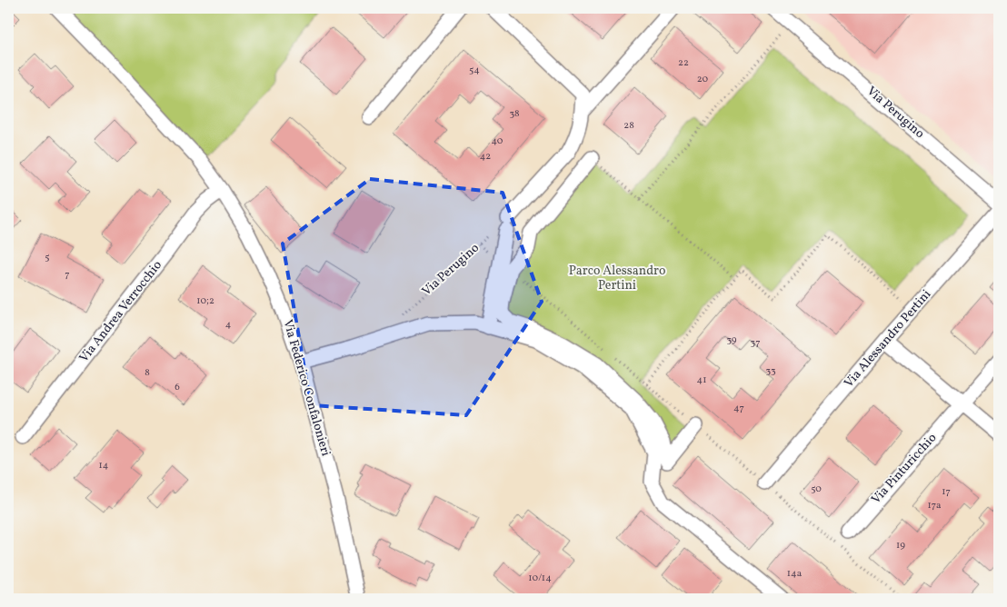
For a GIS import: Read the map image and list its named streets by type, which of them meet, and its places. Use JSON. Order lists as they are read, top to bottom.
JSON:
{
  "streets": {
    "street": [
      "Via Perugino",
      "Via Andrea Verrocchio",
      "Via Alessandro Pertini",
      "Via Federico Confalonieri",
      "Via Pinturicchio"
    ]
  },
  "crossings": [
    ["Via Andrea Verrocchio", "Via Federico Confalonieri"]
  ],
  "parks": ["Parco Alessandro Pertini"],
  "house_numbers": [
    "22",
    "54",
    "20",
    "38",
    "28",
    "40",
    "42",
    "5",
    "7",
    "10;2",
    "4",
    "39",
    "37",
    "33",
    "8",
    "41",
    "6",
    "47",
    "14",
    "50",
    "17",
    "17a",
    "19",
    "14a",
    "10/14"
  ]
}
